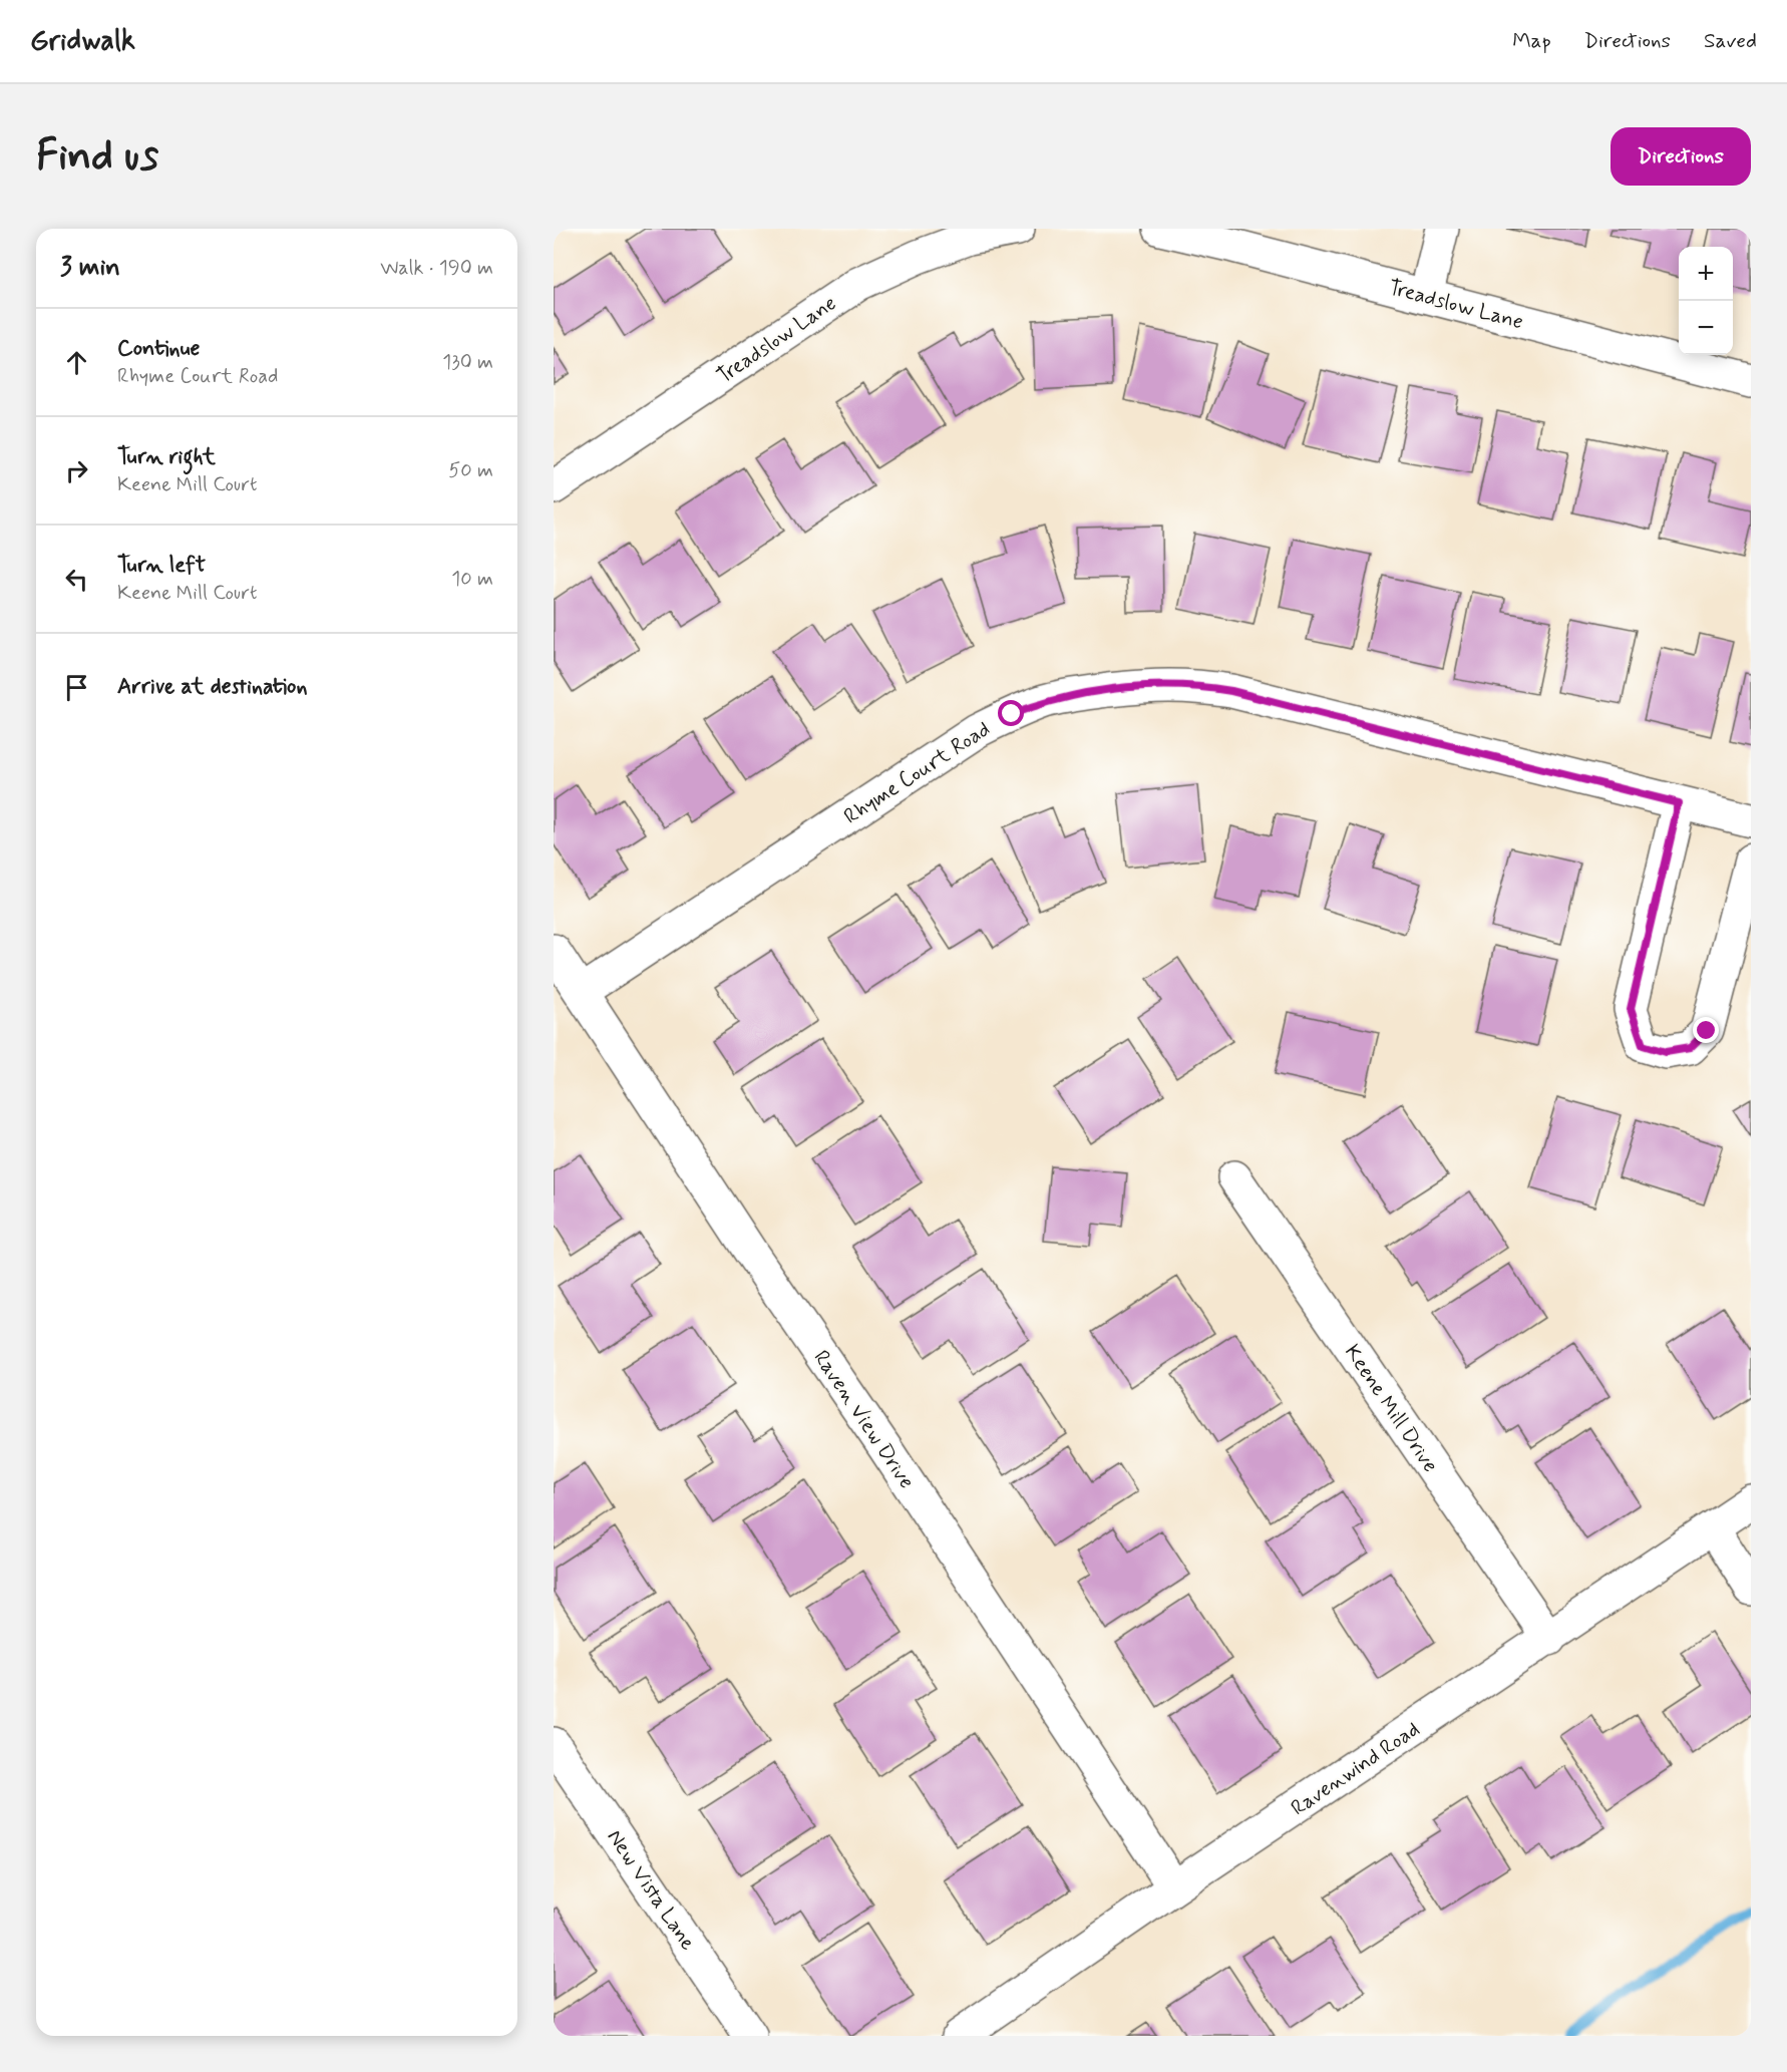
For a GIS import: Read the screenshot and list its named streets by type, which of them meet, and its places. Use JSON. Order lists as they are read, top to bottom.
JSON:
{
  "streets": {
    "street": [
      "Treadslow Lane",
      "Rhyme Court Road",
      "Keene Mill Drive",
      "Raven View Drive",
      "Ravenwind Road",
      "New Vista Lane"
    ]
  },
  "crossings": [
    ["Rhyme Court Road", "Raven View Drive"],
    ["Keene Mill Drive", "Ravenwind Road"],
    ["Raven View Drive", "Ravenwind Road"]
  ],
  "page": {
    "header": "Gridwalk",
    "nav": ["Map", "Directions", "Saved"],
    "buttons": "Directions",
    "title": "Find us",
    "heading": ["3 min", "Walk · 190 m"],
    "map_buttons": ["+", "−"],
    "list": [
      ["Continue", "Rhyme Court Road", "130 m"],
      ["Turn right", "Keene Mill Court", "50 m"],
      ["Turn left", "Keene Mill Court", "10 m"],
      "Arrive at destination"
    ]
  }
}
